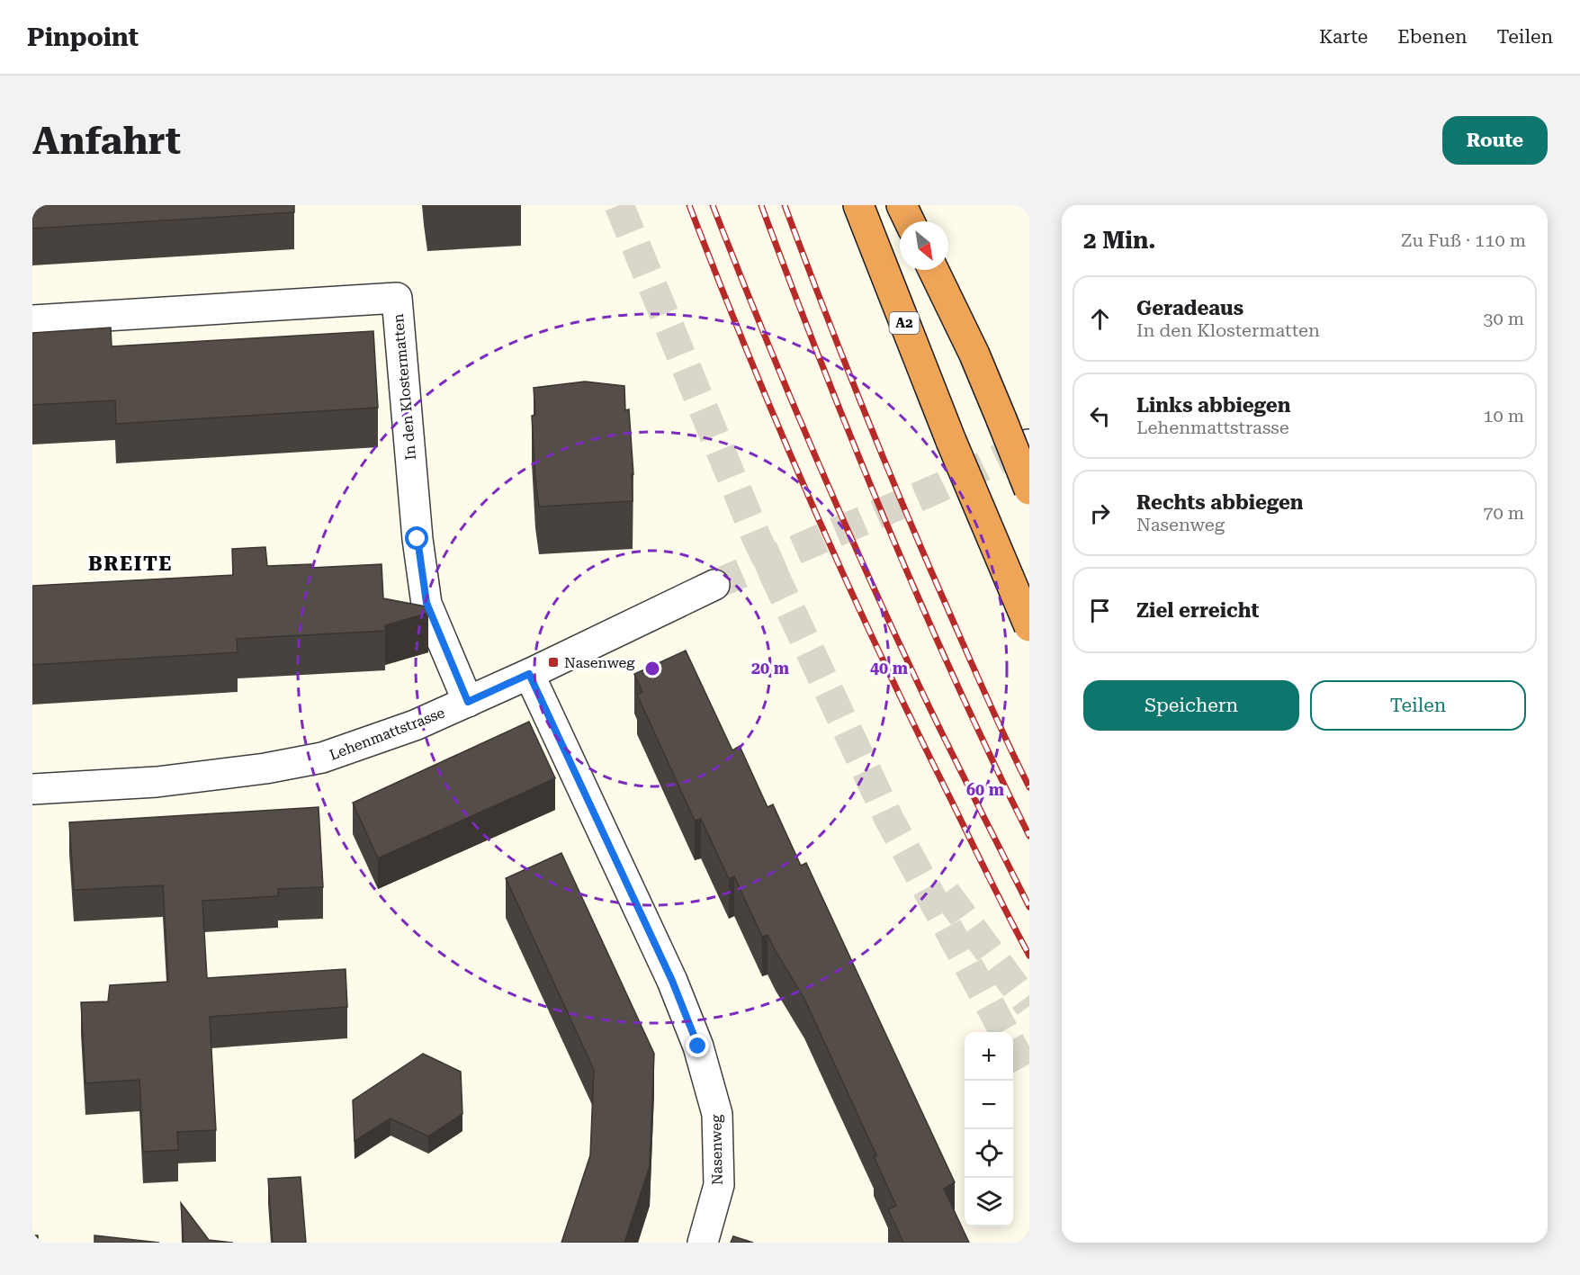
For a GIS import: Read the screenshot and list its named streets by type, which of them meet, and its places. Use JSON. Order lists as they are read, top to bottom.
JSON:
{
  "streets": {
    "highway": ["A2"],
    "street": ["In den Klostermatten", "Lehenmattstrasse", "Nasenweg"]
  },
  "crossings": [
    ["In den Klostermatten", "Lehenmattstrasse"],
    ["Lehenmattstrasse", "Nasenweg"]
  ],
  "districts": ["BREITE"],
  "places": {
    "transit": ["Nasenweg"]
  },
  "north": "bottom right",
  "page": {
    "header": "Pinpoint",
    "nav": ["Karte", "Ebenen", "Teilen"],
    "buttons": [
      "Route",
      ["Speichern", "Teilen"]
    ],
    "title": "Anfahrt",
    "heading": ["2 Min.", "Zu Fuß · 110 m"],
    "list": [
      ["Geradeaus", "In den Klostermatten", "30 m"],
      ["Links abbiegen", "Lehenmattstrasse", "10 m"],
      ["Rechts abbiegen", "Nasenweg", "70 m"],
      "Ziel erreicht"
    ],
    "map_buttons": ["+", "−"]
  },
  "rings": ["20 m", "40 m", "60 m"]
}
